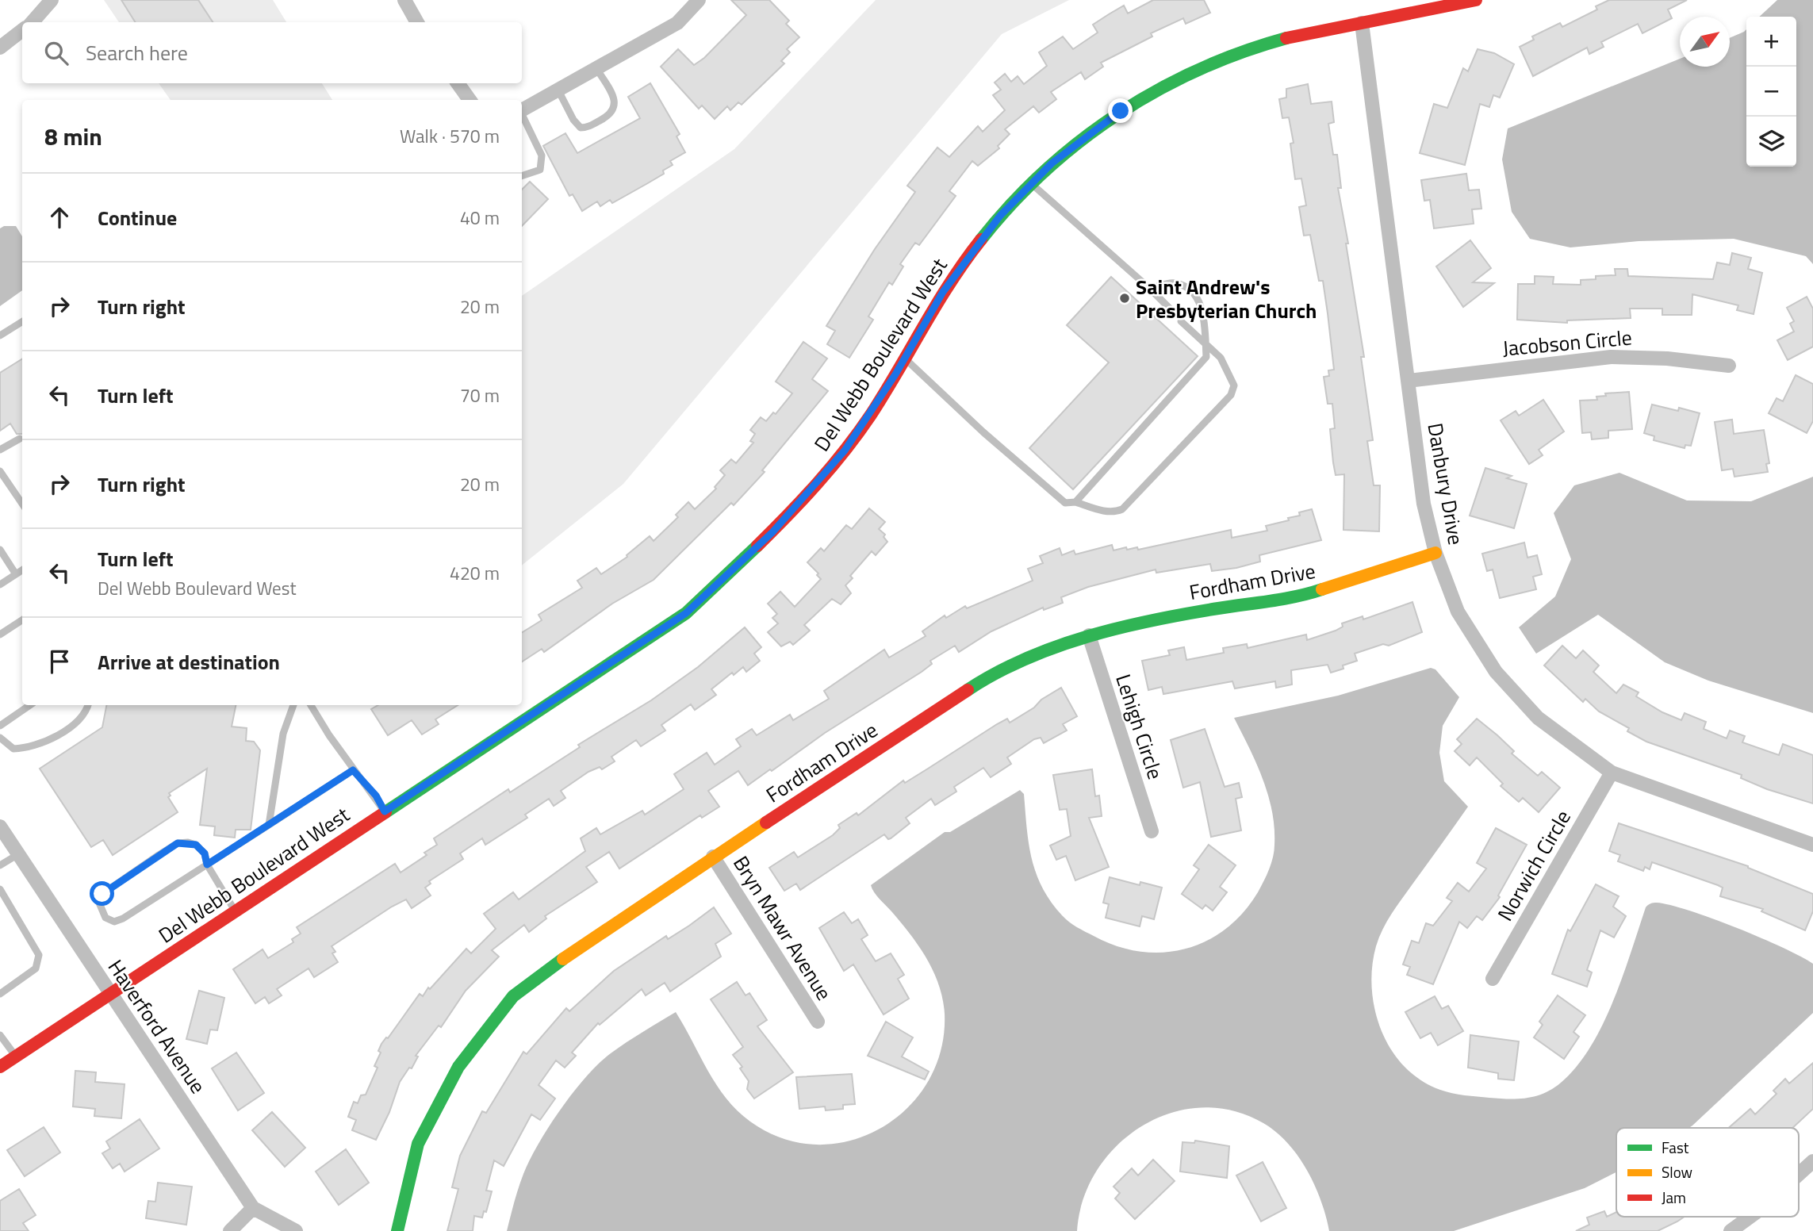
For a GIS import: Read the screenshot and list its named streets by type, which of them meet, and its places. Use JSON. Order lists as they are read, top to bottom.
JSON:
{
  "streets": {
    "street": [
      "Jacobson Circle",
      "Del Webb Boulevard West",
      "Danbury Drive",
      "Fordham Drive",
      "Lehigh Circle",
      "Norwich Circle",
      "Bryn Mawr Avenue",
      "Haverford Avenue"
    ]
  },
  "crossings": [
    ["Jacobson Circle", "Danbury Drive"],
    ["Del Webb Boulevard West", "Danbury Drive"],
    ["Del Webb Boulevard West", "Haverford Avenue"],
    ["Danbury Drive", "Fordham Drive"],
    ["Danbury Drive", "Norwich Circle"],
    ["Fordham Drive", "Lehigh Circle"],
    ["Fordham Drive", "Bryn Mawr Avenue"]
  ],
  "places": ["Saint Andrew's Presbyterian Church"],
  "legend": ["Fast", "Slow", "Jam"],
  "north": "top right",
  "page": {
    "map_buttons": ["+", "−"],
    "search": "Search here",
    "heading": ["8 min", "Walk · 570 m"],
    "list": [
      ["Continue", "40 m"],
      ["Turn right", "20 m"],
      ["Turn left", "70 m"],
      ["Turn right", "20 m"],
      ["Turn left", "Del Webb Boulevard West", "420 m"],
      "Arrive at destination"
    ]
  }
}
